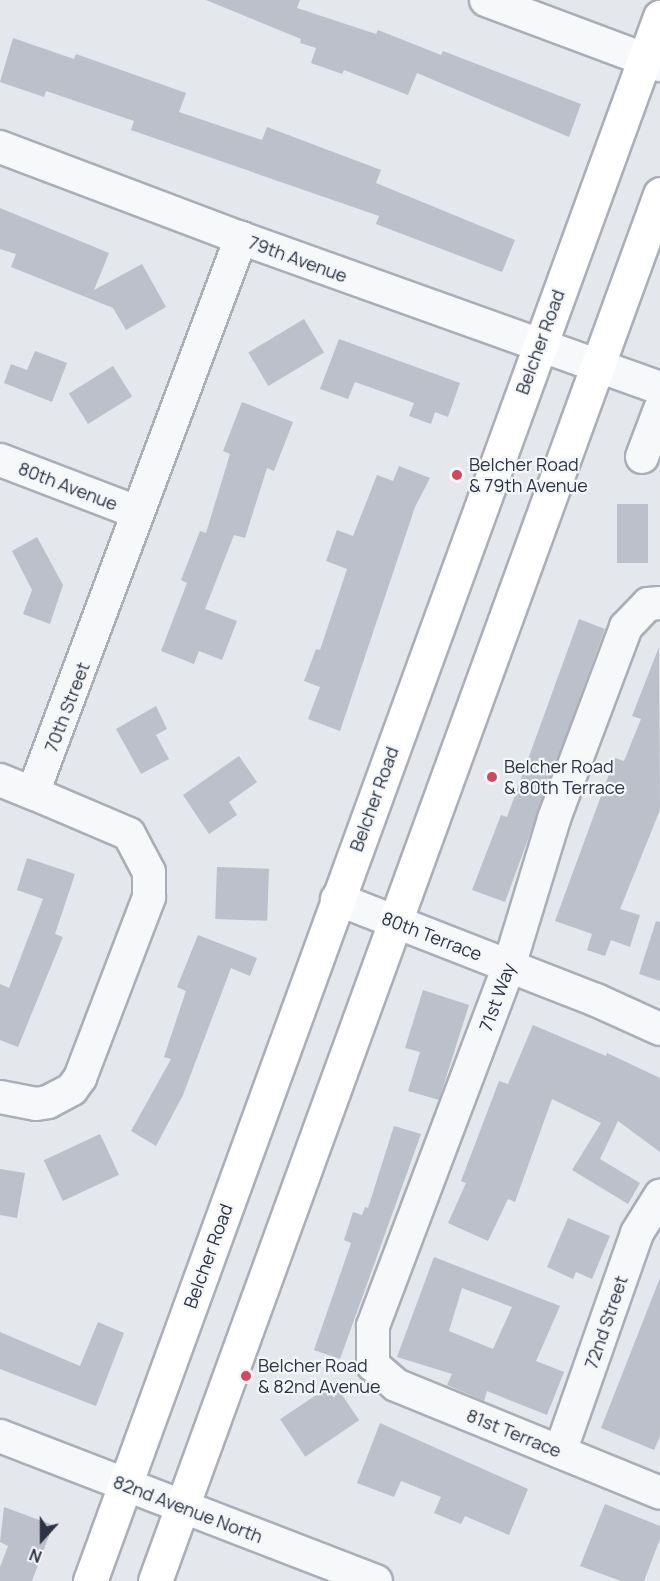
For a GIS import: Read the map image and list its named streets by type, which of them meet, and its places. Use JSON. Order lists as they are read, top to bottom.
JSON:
{
  "streets": {
    "main road": ["Belcher Road"],
    "street": [
      "79th Avenue",
      "80th Avenue",
      "70th Street",
      "80th Terrace",
      "71st Way",
      "72nd Street",
      "81st Terrace",
      "82nd Avenue North"
    ]
  },
  "crossings": [
    ["79th Avenue", "Belcher Road"],
    ["79th Avenue", "70th Street"],
    ["Belcher Road", "80th Terrace"],
    ["Belcher Road", "82nd Avenue North"],
    ["80th Avenue", "70th Street"],
    ["80th Terrace", "71st Way"],
    ["71st Way", "81st Terrace"],
    ["72nd Street", "81st Terrace"]
  ],
  "places": ["Belcher Road & 79th Avenue", "Belcher Road & 80th Terrace", "Belcher Road & 82nd Avenue"],
  "north": "bottom"
}
